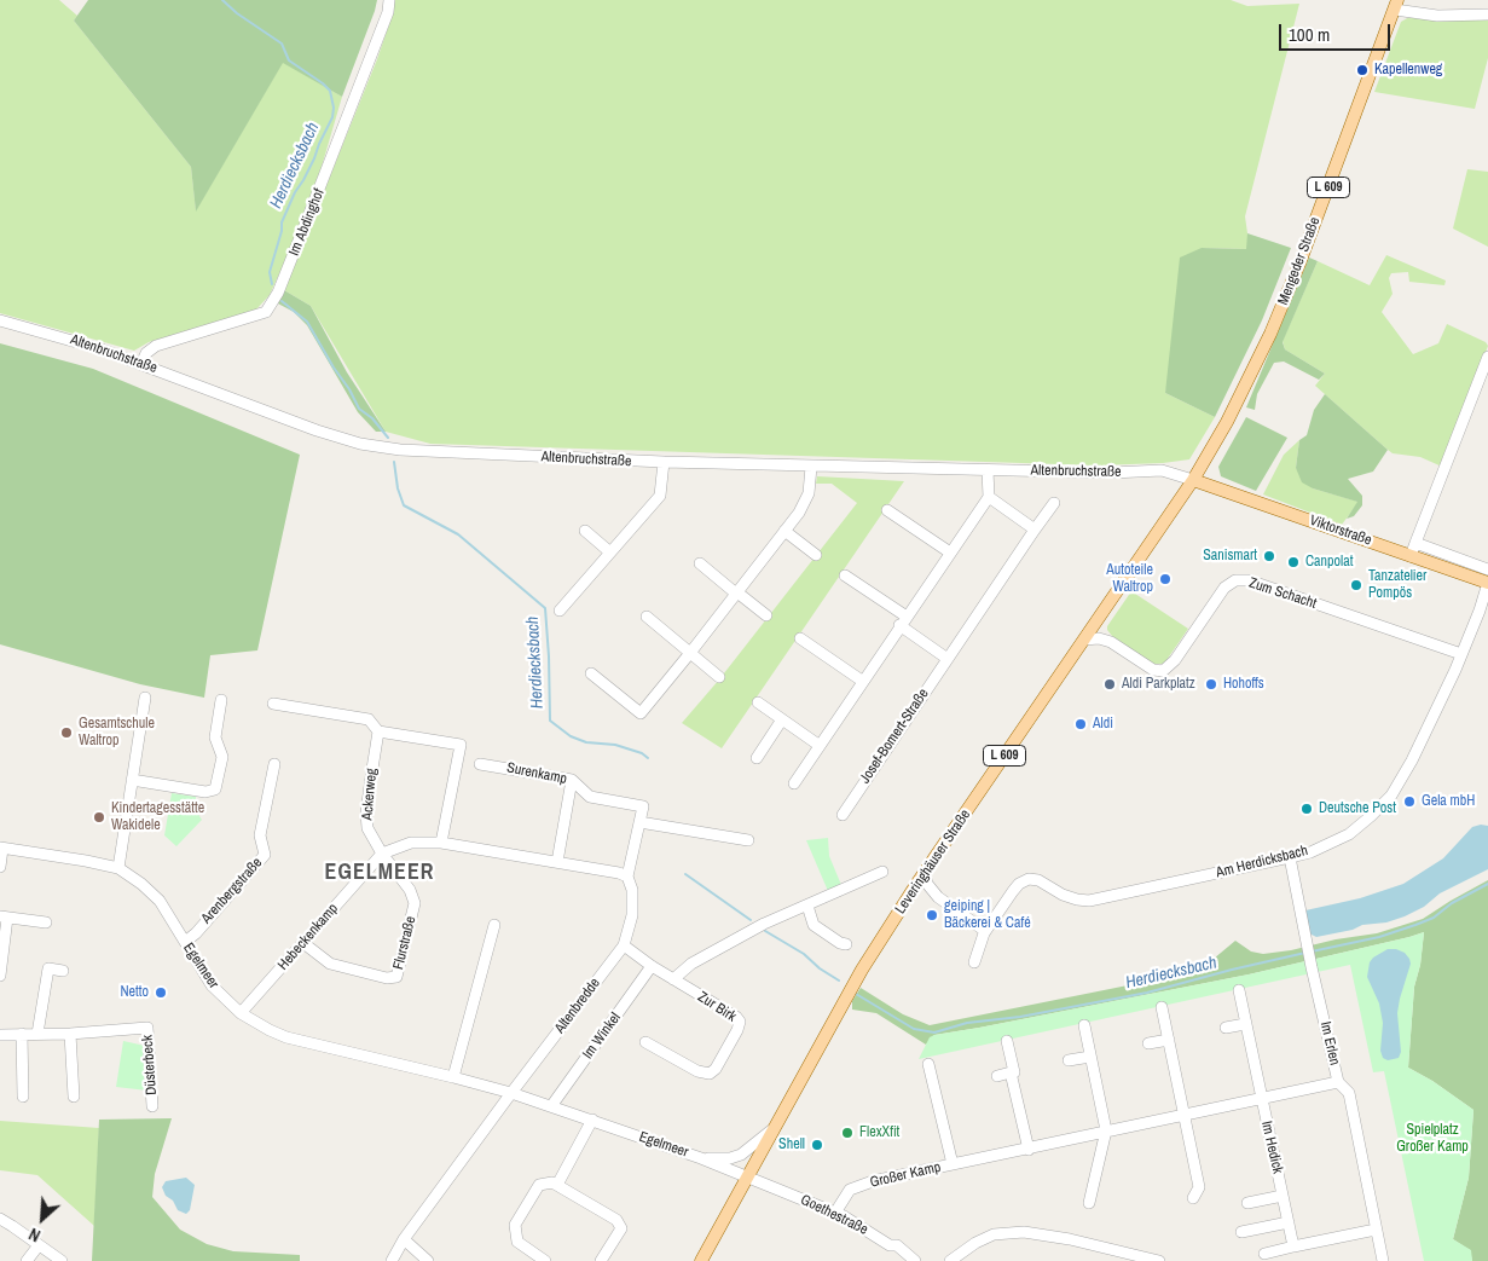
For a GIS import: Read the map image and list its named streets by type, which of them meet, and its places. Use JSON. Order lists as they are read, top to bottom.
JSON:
{
  "streets": {
    "main road": [
      "L 609",
      "Mengeder Straße",
      "Viktorstraße",
      "Leveringhäuser Straße"
    ],
    "street": [
      "Im Abdinghof",
      "Altenbruchstraße",
      "Zum Schacht",
      "Josef-Bomert-Straße",
      "Surenkamp",
      "Ackerweg",
      "Am Herdicksbach",
      "Arenbergstraße",
      "Hebeckenkamp",
      "Flurstraße",
      "Egelmeer",
      "Altenbredde",
      "Zur Birk",
      "Im Winkel",
      "Im Erlen",
      "Düsterbeck",
      "Im Hedick",
      "Großer Kamp",
      "Goethestraße"
    ]
  },
  "crossings": [
    ["Im Abdinghof", "Altenbruchstraße"],
    ["Mengeder Straße", "Altenbruchstraße"],
    ["Mengeder Straße", "Viktorstraße"],
    ["Mengeder Straße", "Leveringhäuser Straße"],
    ["Altenbruchstraße", "Viktorstraße"],
    ["Altenbruchstraße", "Leveringhäuser Straße"],
    ["Viktorstraße", "Leveringhäuser Straße"],
    ["Viktorstraße", "Am Herdicksbach"],
    ["Zum Schacht", "Leveringhäuser Straße"],
    ["Zum Schacht", "Am Herdicksbach"],
    ["Ackerweg", "Hebeckenkamp"],
    ["Ackerweg", "Flurstraße"],
    ["Leveringhäuser Straße", "Egelmeer"],
    ["Leveringhäuser Straße", "Goethestraße"],
    ["Am Herdicksbach", "Im Erlen"],
    ["Arenbergstraße", "Egelmeer"],
    ["Hebeckenkamp", "Flurstraße"],
    ["Hebeckenkamp", "Egelmeer"],
    ["Egelmeer", "Altenbredde"],
    ["Egelmeer", "Im Winkel"],
    ["Egelmeer", "Goethestraße"],
    ["Im Erlen", "Großer Kamp"],
    ["Im Hedick", "Großer Kamp"],
    ["Großer Kamp", "Goethestraße"]
  ],
  "districts": ["EGELMEER"],
  "water": ["Herdiecksbach"],
  "parks": ["Spielplatz Großer Kamp"],
  "places": [
    "Kapellenweg",
    "Sanismart",
    "Canpolat",
    "Autoteile Waltrop",
    "Tanzatelier Pompös",
    "Aldi Parkplatz",
    "Hohoffs",
    "Aldi",
    "Gesamtschule Waltrop",
    "Gela mbH",
    "Deutsche Post",
    "Kindertagesstätte Wakidele",
    "geiping | Bäckerei & Café",
    "Netto",
    "FlexXfit",
    "Shell"
  ],
  "scale_bar": "100 m",
  "north": "bottom left"
}
